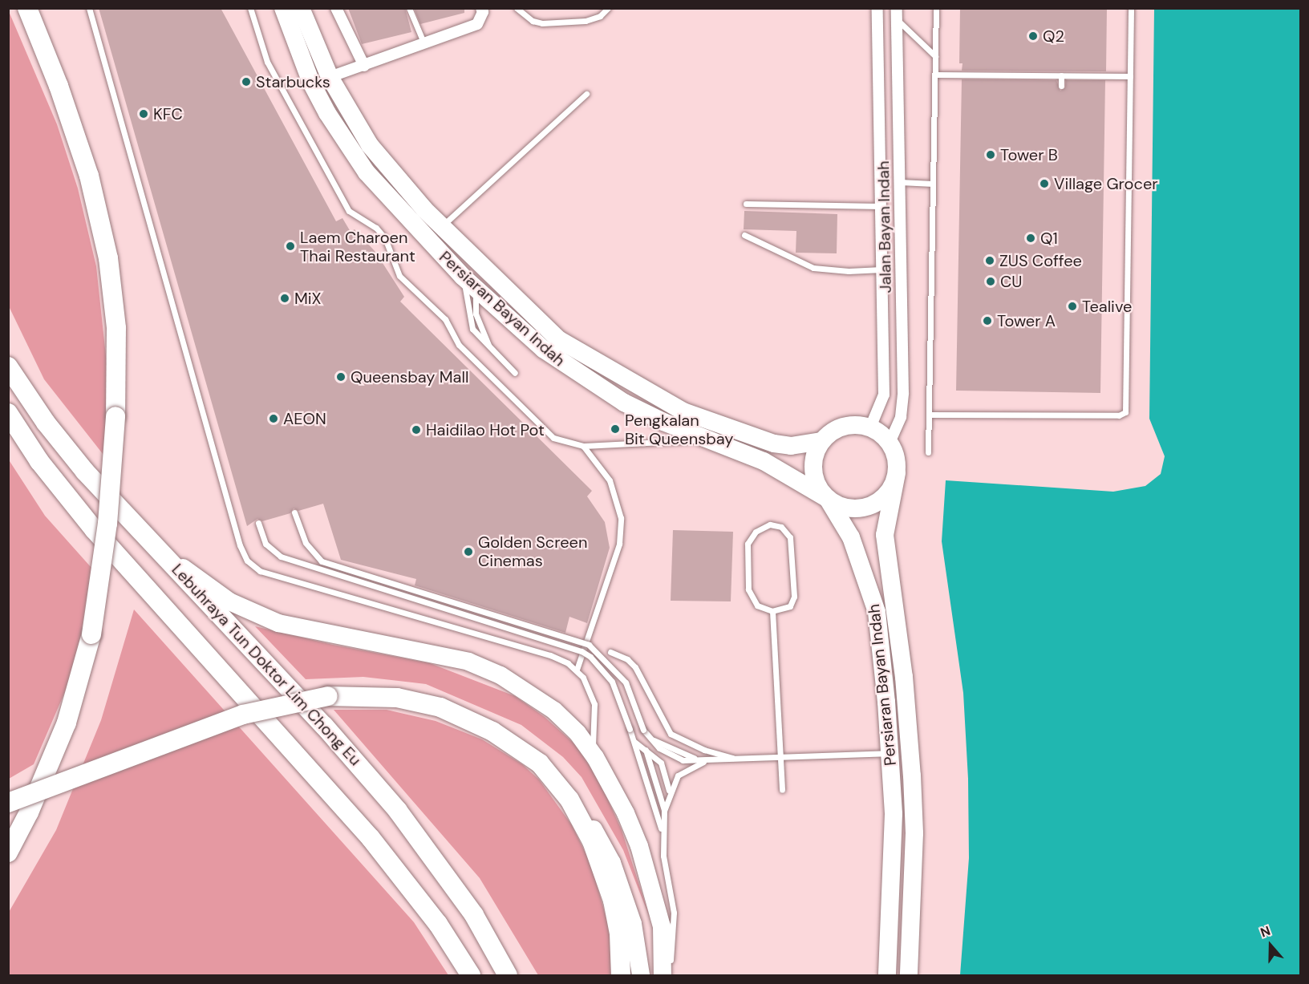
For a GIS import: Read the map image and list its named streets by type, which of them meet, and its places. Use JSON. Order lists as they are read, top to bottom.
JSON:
{
  "streets": {
    "highway": ["Lebuhraya Tun Doktor Lim Chong Eu"],
    "main road": ["Persiaran Bayan Indah"],
    "street": ["Jalan Bayan Indah"]
  },
  "crossings": [
    ["Jalan Bayan Indah", "Persiaran Bayan Indah"]
  ],
  "places": [
    "Q2",
    "Starbucks",
    "KFC",
    "Tower B",
    "Village Grocer",
    "Q1",
    "Laem Charoen Thai Restaurant",
    "ZUS Coffee",
    "CU",
    "MiX",
    "Tealive",
    "Tower A",
    "Queensbay Mall",
    "AEON",
    "Pengkalan Bit Queensbay",
    "Haidilao Hot Pot",
    "Golden Screen Cinemas"
  ],
  "north": "top"
}
